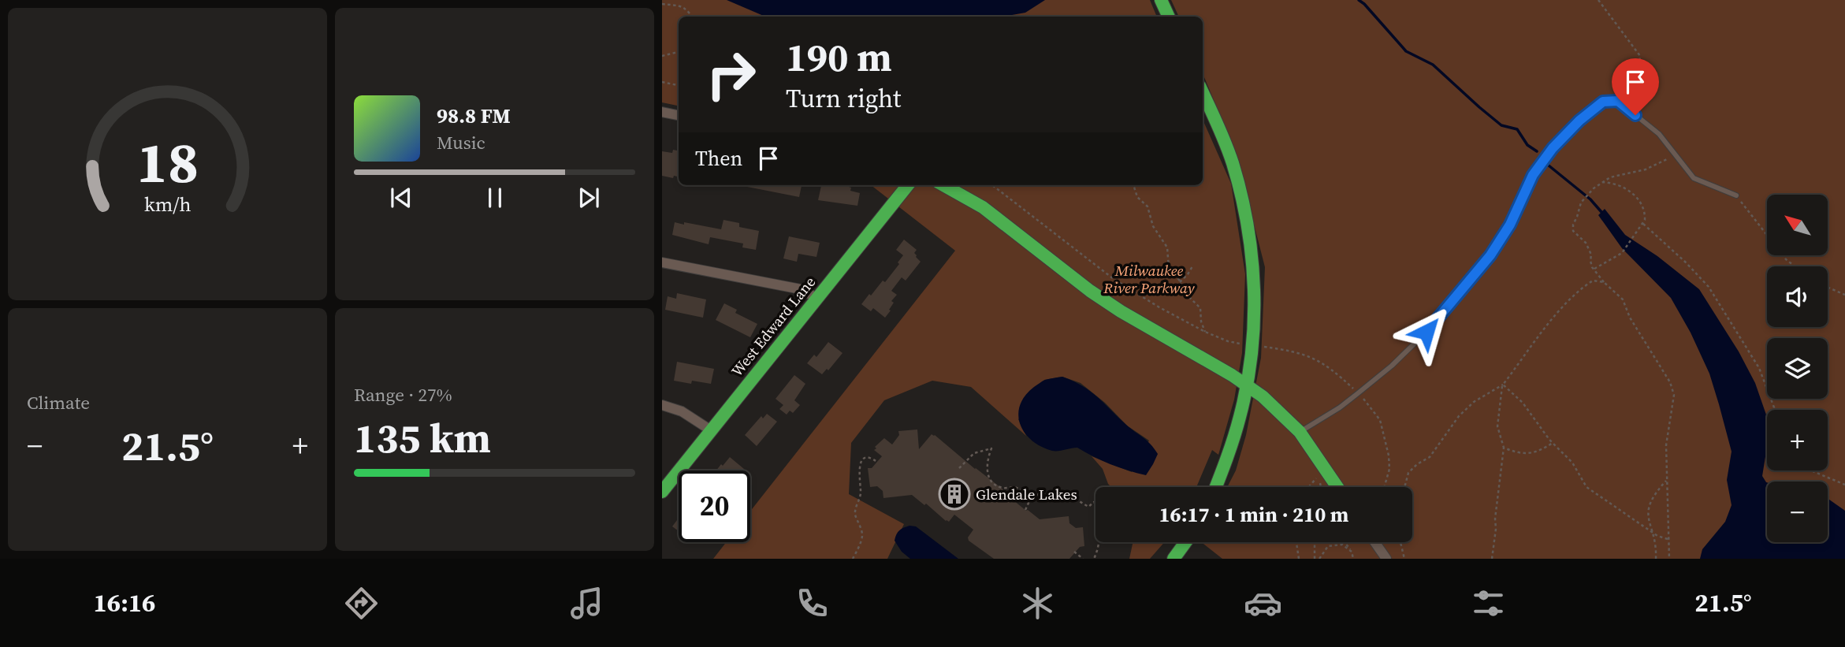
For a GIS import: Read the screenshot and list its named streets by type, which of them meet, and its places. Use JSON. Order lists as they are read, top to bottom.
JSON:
{
  "streets": {
    "street": ["West Edward Lane"]
  },
  "parks": ["Milwaukee River Parkway"],
  "places": {
    "building": ["Glendale Lakes"]
  },
  "north": "top left",
  "page": {
    "turn": ["190 m", "Turn right"],
    "song": ["98.8 FM", "Music"],
    "then": "Then",
    "map_buttons": ["+", "−"],
    "tile": [
      "Climate",
      ["Range · 27%", "135 km"]
    ],
    "heat": ["−", "21.5°", "+"],
    "limit": "20",
    "trip": "16:17 · 1 min · 210 m",
    "tabs": ["16:16", "21.5°"],
    "gauge": ["18", "km/h"]
  }
}
